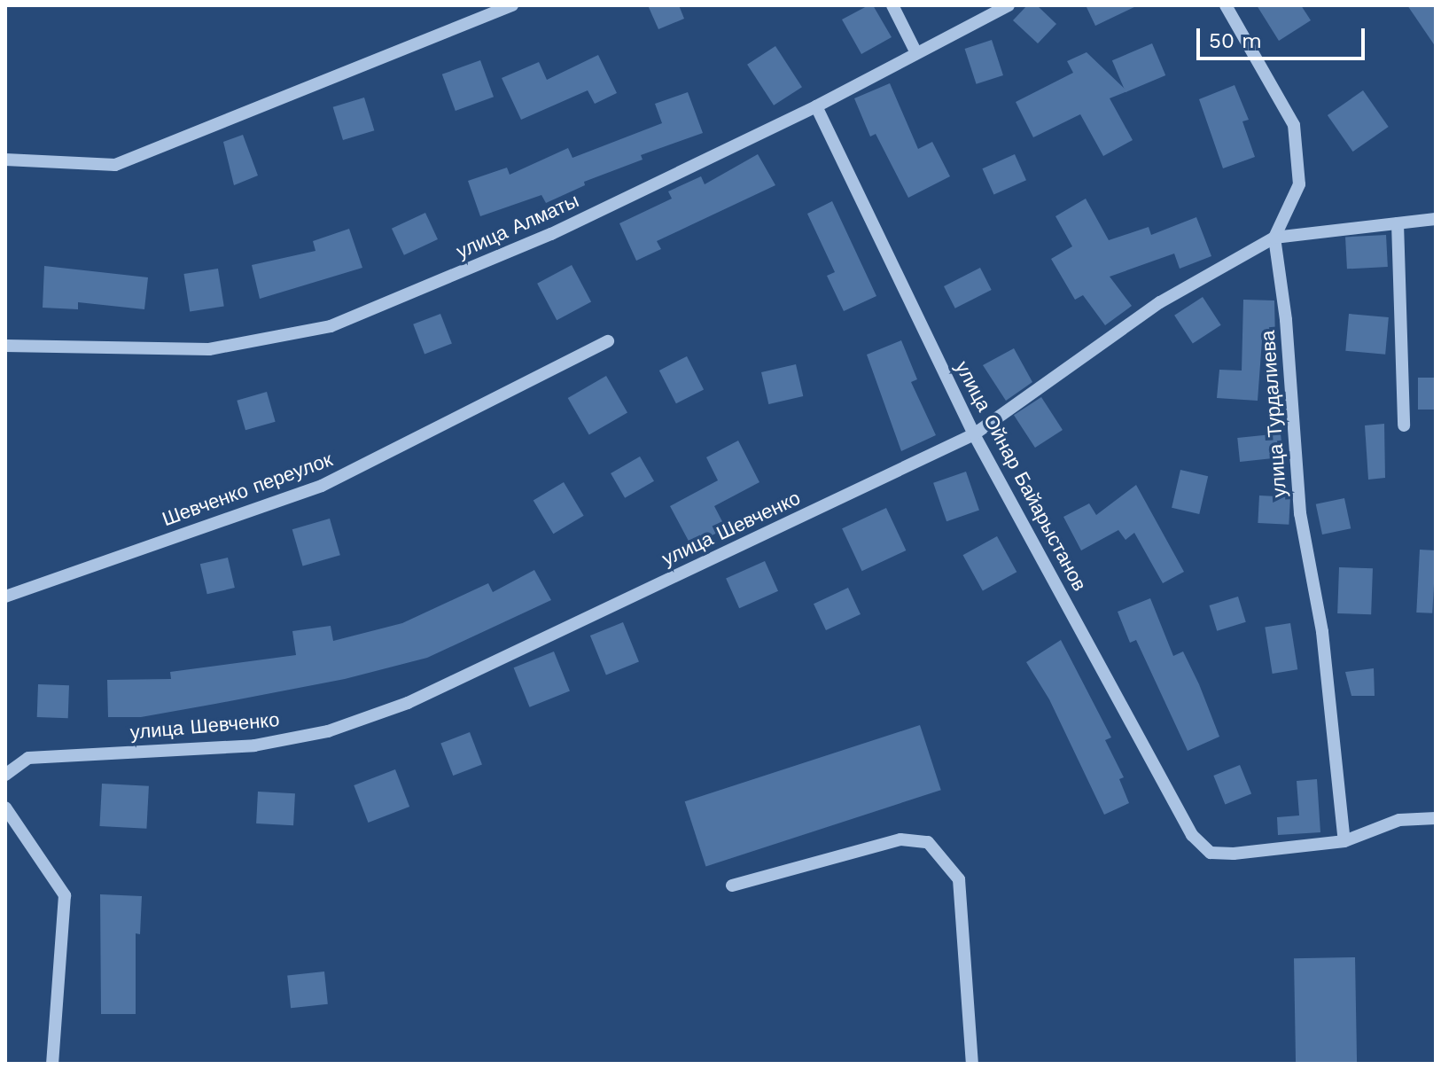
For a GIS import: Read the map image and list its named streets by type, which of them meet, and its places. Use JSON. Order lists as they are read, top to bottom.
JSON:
{
  "streets": {
    "street": [
      "улица Алматы",
      "улица Турдалиева",
      "улица Ойнар Байарыстанов",
      "Шевченко переулок",
      "улица Шевченко"
    ]
  },
  "crossings": [
    ["улица Алматы", "улица Ойнар Байарыстанов"],
    ["улица Турдалиева", "улица Ойнар Байарыстанов"],
    ["улица Турдалиева", "улица Шевченко"],
    ["улица Ойнар Байарыстанов", "улица Шевченко"]
  ],
  "scale_bar": "50 m"
}
